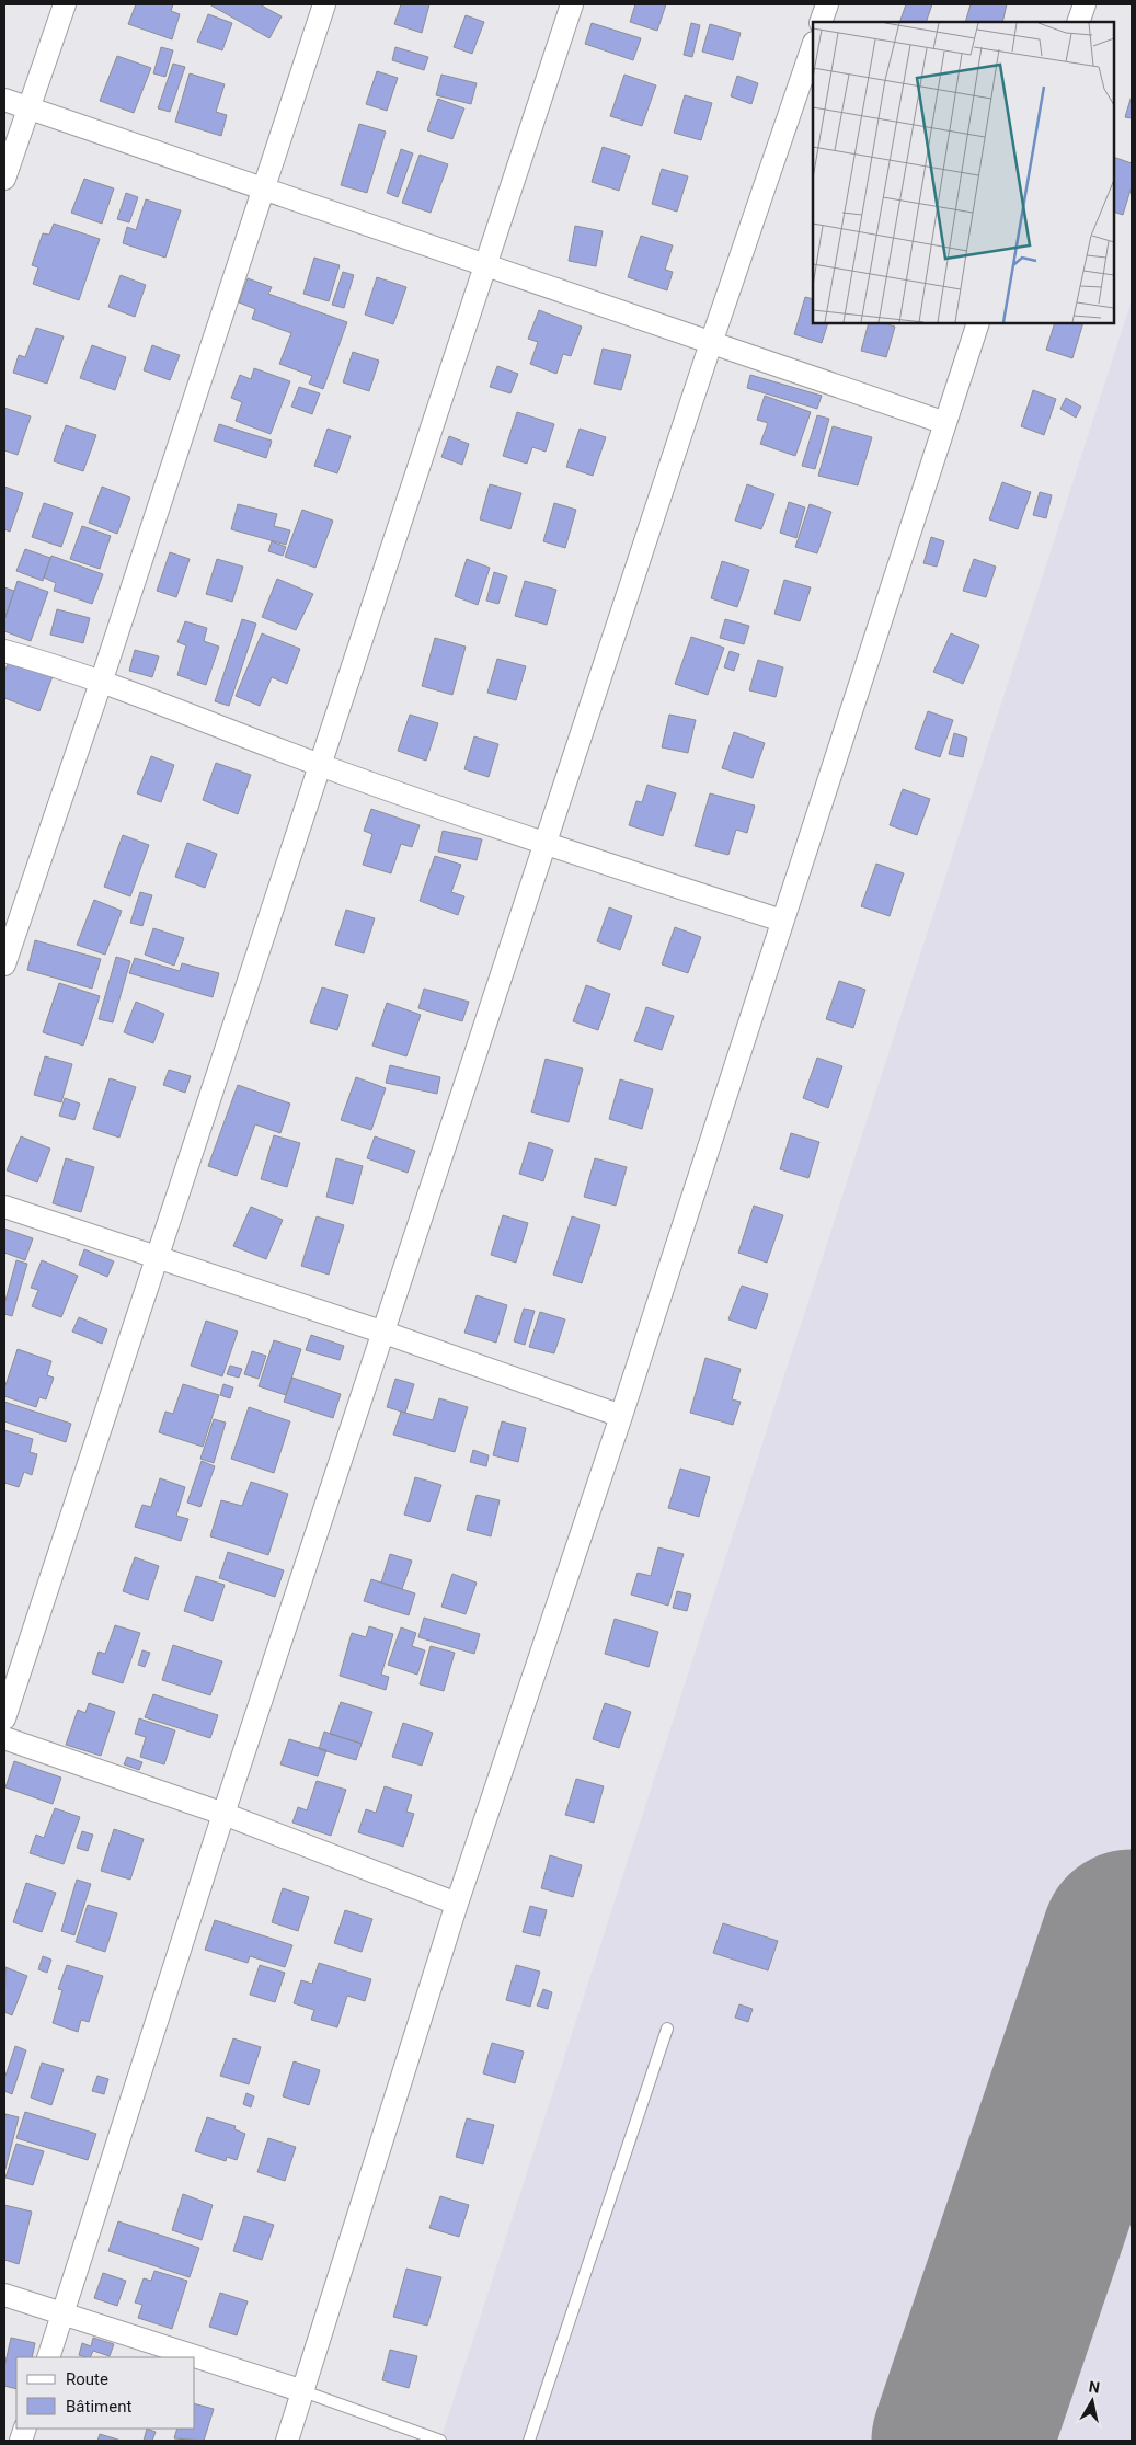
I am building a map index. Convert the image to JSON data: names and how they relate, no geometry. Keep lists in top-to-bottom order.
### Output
{
  "legend": ["Route", "Bâtiment"],
  "north": "top"
}
